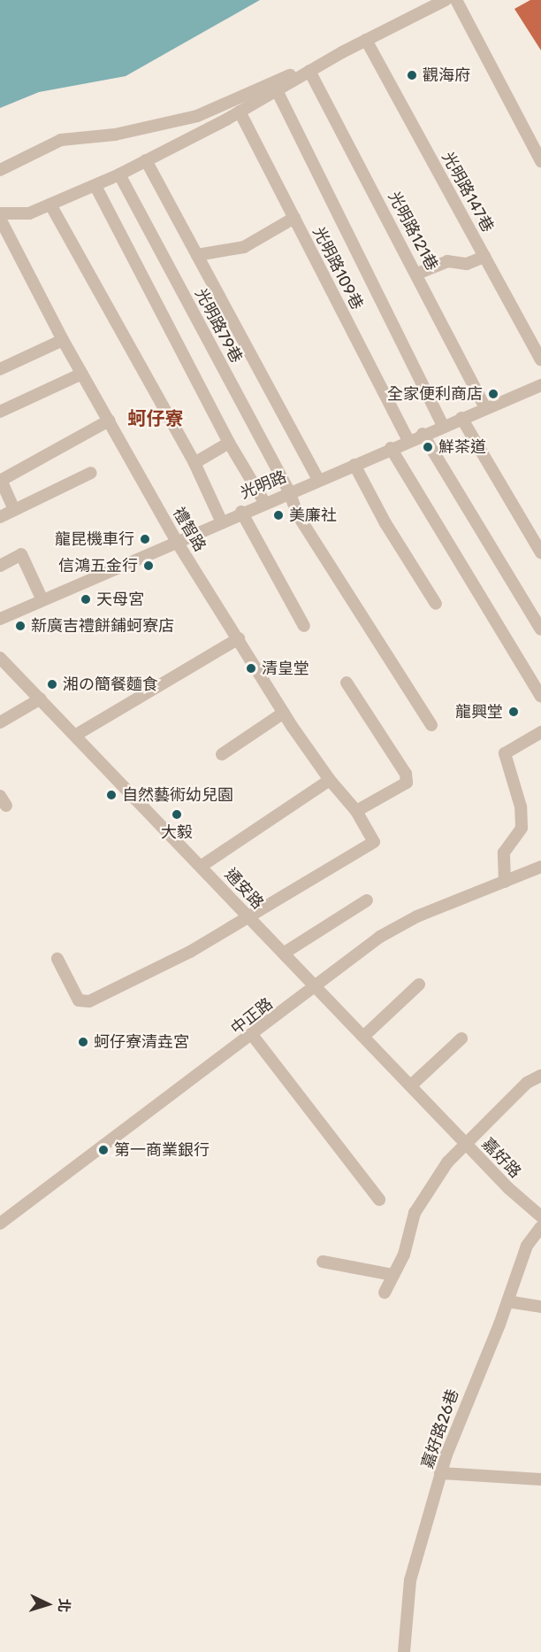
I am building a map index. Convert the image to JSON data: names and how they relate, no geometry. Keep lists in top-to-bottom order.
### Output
{
  "streets": {
    "street": [
      "光明路147巷",
      "光明路121巷",
      "光明路109巷",
      "光明路79巷",
      "光明路",
      "禮智路",
      "通安路",
      "中正路",
      "嘉好路",
      "嘉好路26巷"
    ]
  },
  "crossings": [
    ["光明路121巷", "光明路"],
    ["光明路109巷", "光明路"],
    ["光明路79巷", "光明路"],
    ["光明路", "禮智路"],
    ["禮智路", "通安路"],
    ["通安路", "中正路"],
    ["通安路", "嘉好路"]
  ],
  "districts": ["蚵仔寮"],
  "places": [
    "觀海府",
    "全家便利商店",
    "鮮茶道",
    "美廉社",
    "龍昆機車行",
    "信鴻五金行",
    "天母宮",
    "新廣吉禮餅鋪蚵寮店",
    "清皇堂",
    "湘の簡餐麵食",
    "龍興堂",
    "自然藝術幼兒園",
    "大毅",
    "蚵仔寮清垚宮",
    "第一商業銀行"
  ],
  "north": "right"
}
